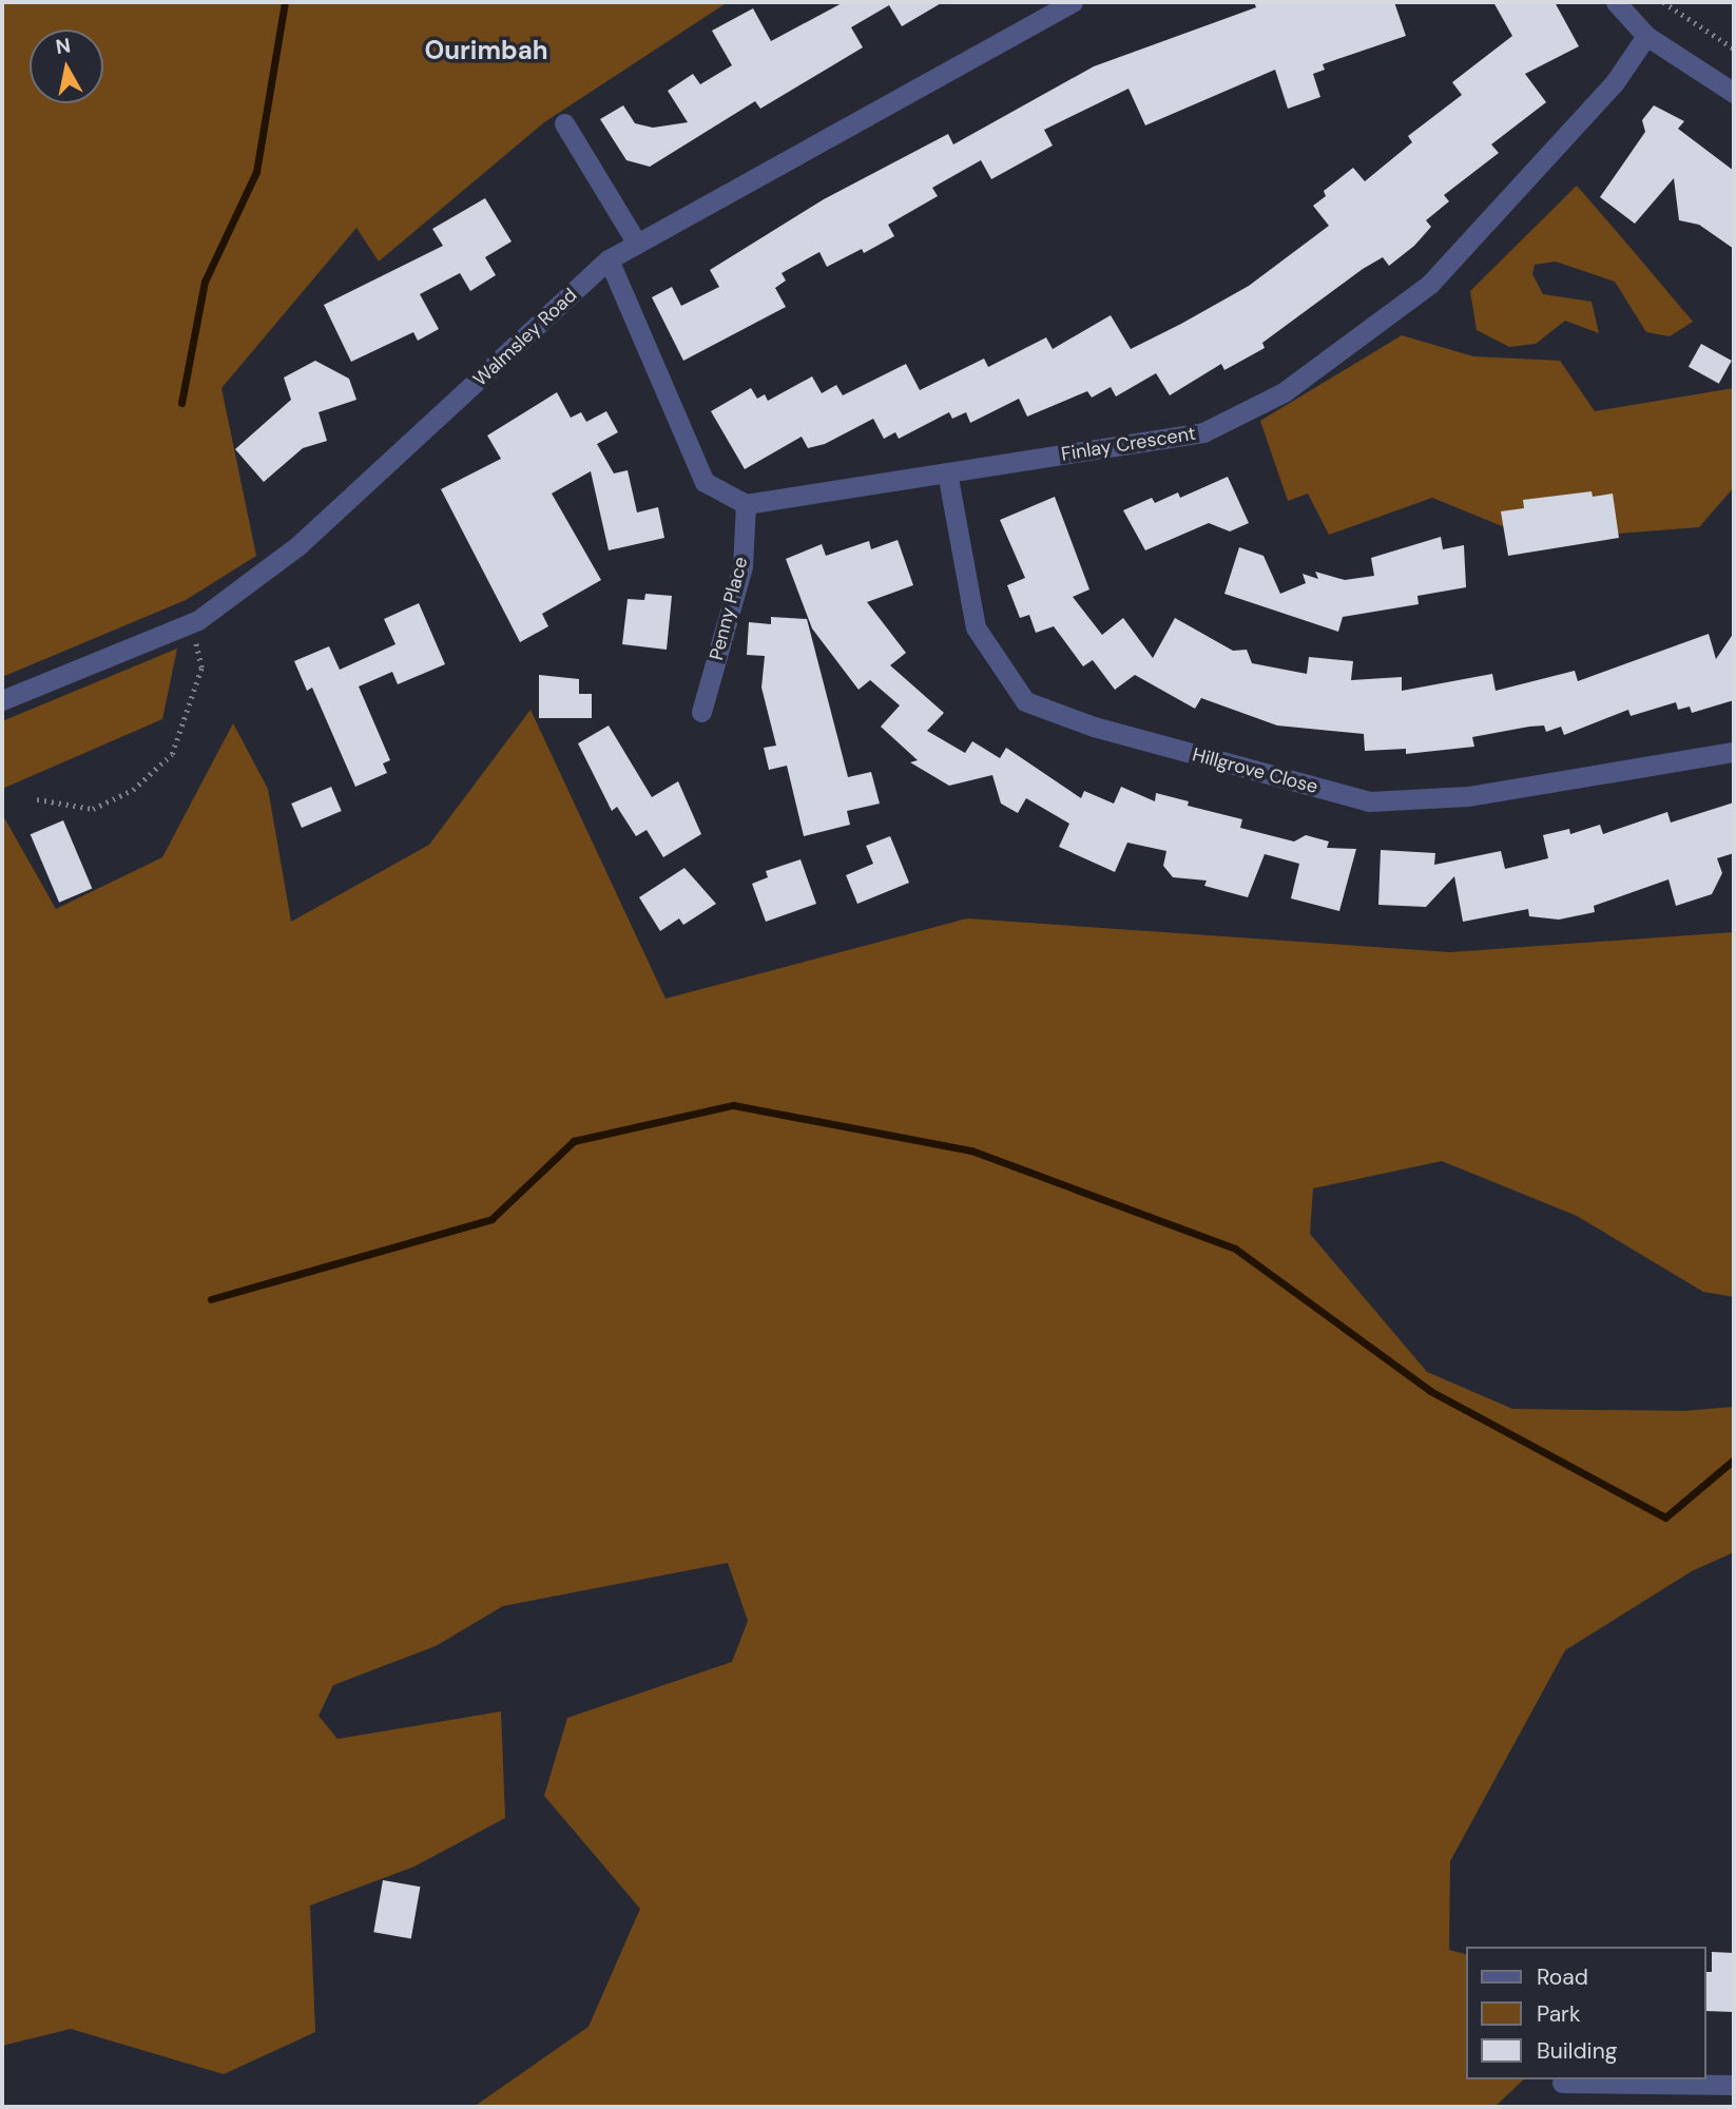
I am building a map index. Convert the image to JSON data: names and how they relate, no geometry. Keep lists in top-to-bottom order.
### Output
{
  "streets": {
    "street": [
      "Walmsley Road",
      "Finlay Crescent",
      "Penny Place",
      "Hillgrove Close"
    ]
  },
  "crossings": [
    ["Finlay Crescent", "Penny Place"],
    ["Finlay Crescent", "Hillgrove Close"]
  ],
  "districts": ["Ourimbah"],
  "legend": ["Road", "Park", "Building"],
  "north": "top"
}
